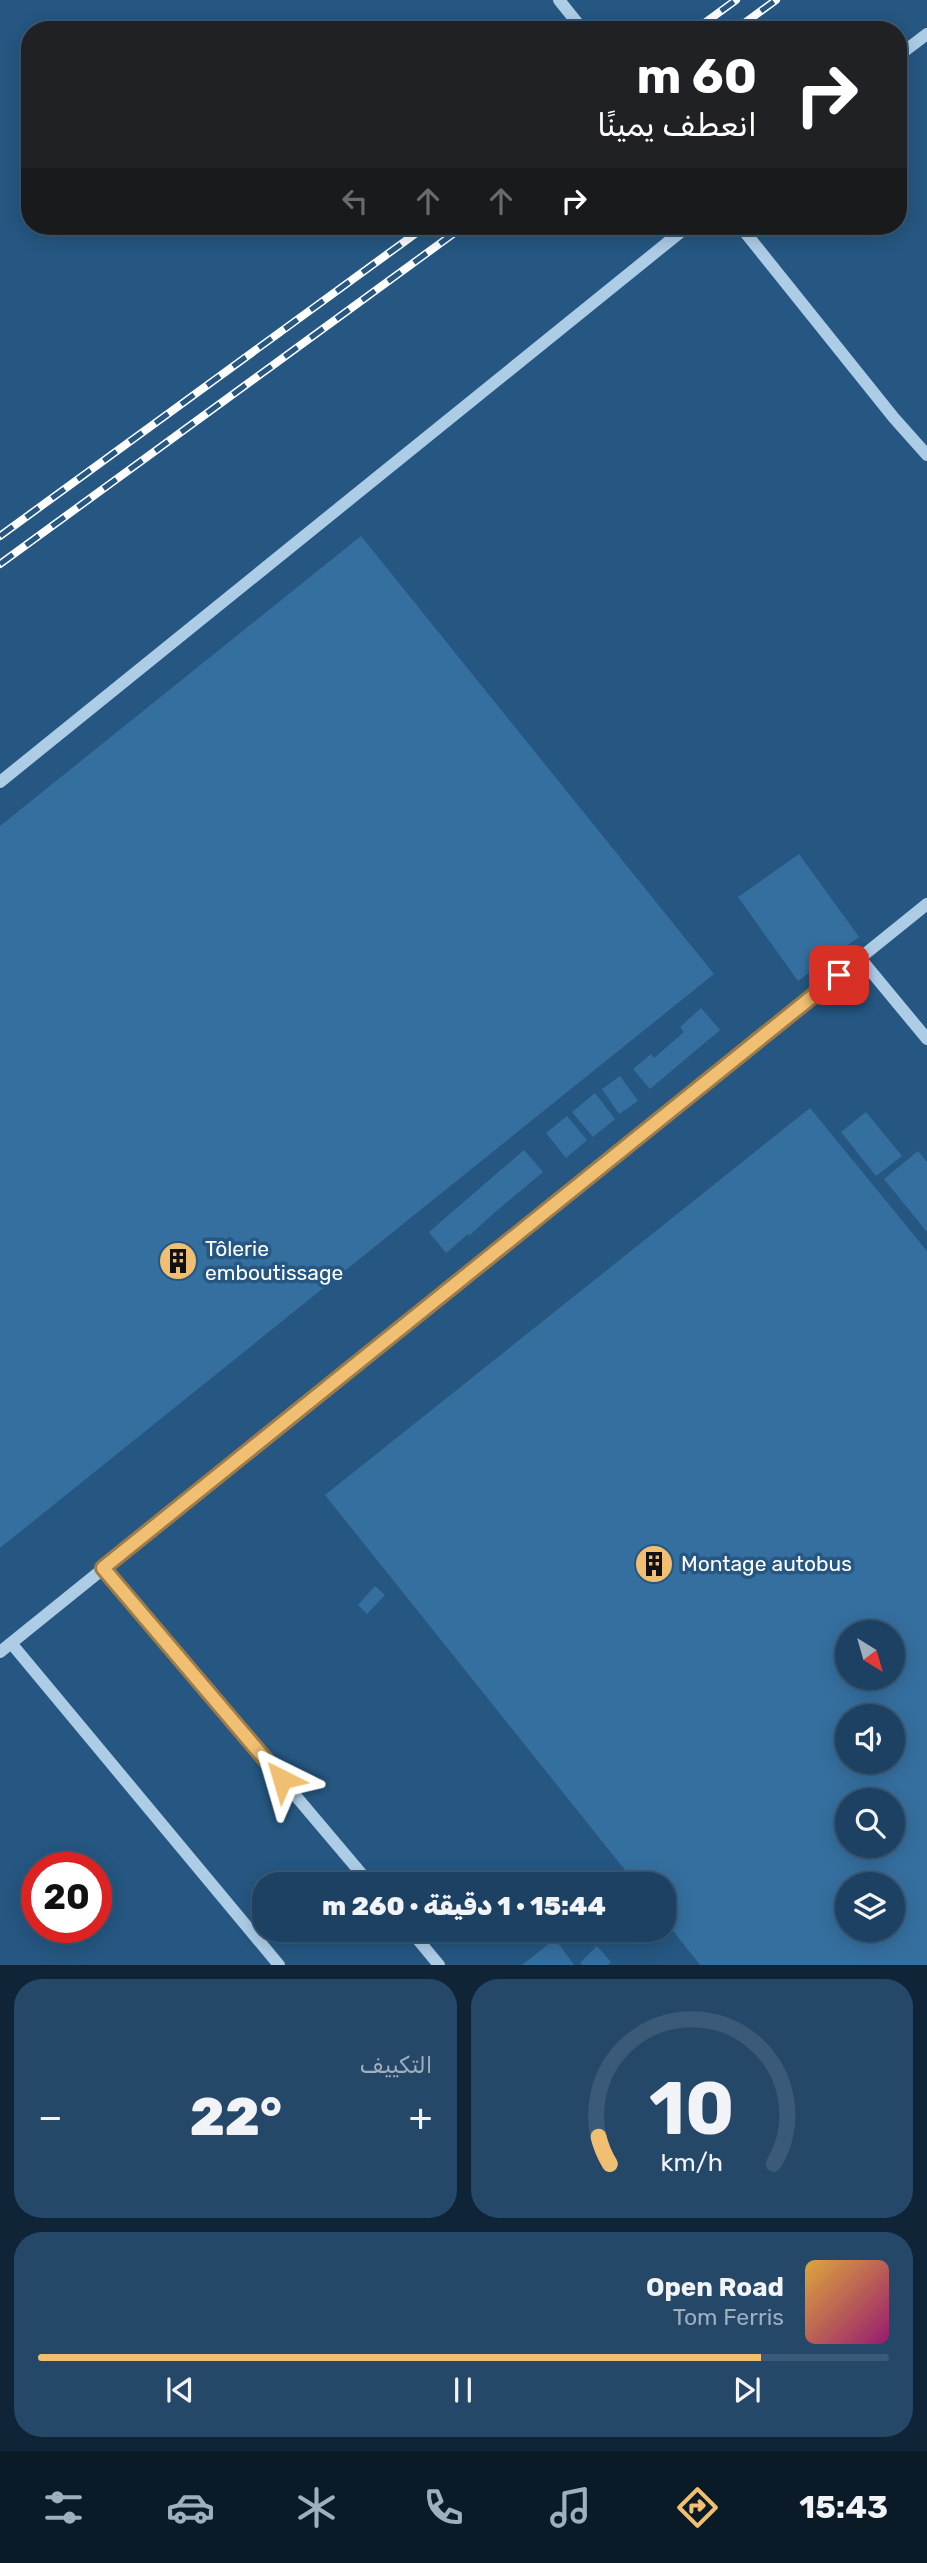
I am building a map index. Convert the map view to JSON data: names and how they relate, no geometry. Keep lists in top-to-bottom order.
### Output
{
  "places": {
    "building": ["Tôlerie emboutissage", "Montage autobus"]
  },
  "north": "bottom right",
  "page": {
    "turn": ["60 m", "انعطف يمينًا"],
    "limit": "20",
    "trip": "15:44 · 1 دقيقة · 260 m",
    "tile": "التكييف",
    "heat": ["−", "22°", "+"],
    "song": ["Open Road", "Tom Ferris"],
    "tabs": "15:43",
    "gauge": ["10", "km/h"]
  }
}
